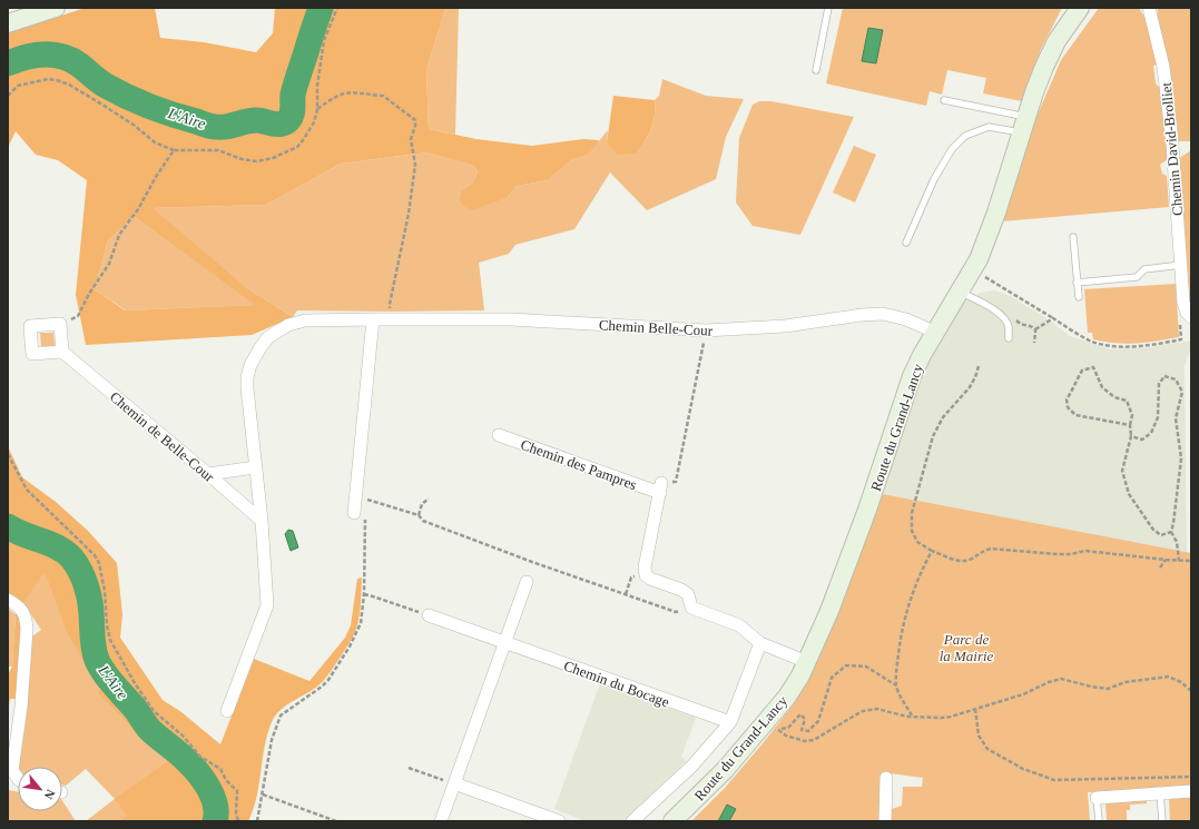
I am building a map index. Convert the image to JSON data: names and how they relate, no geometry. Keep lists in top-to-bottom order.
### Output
{
  "streets": {
    "street": [
      "Chemin David-Brolliet",
      "Chemin Belle-Cour",
      "Route du Grand-Lancy",
      "Chemin de Belle-Cour",
      "Chemin des Pampres",
      "Chemin du Bocage"
    ]
  },
  "crossings": [
    ["Chemin Belle-Cour", "Route du Grand-Lancy"]
  ],
  "water": ["L'Aire"],
  "parks": ["Parc de la Mairie"],
  "north": "bottom right"
}
